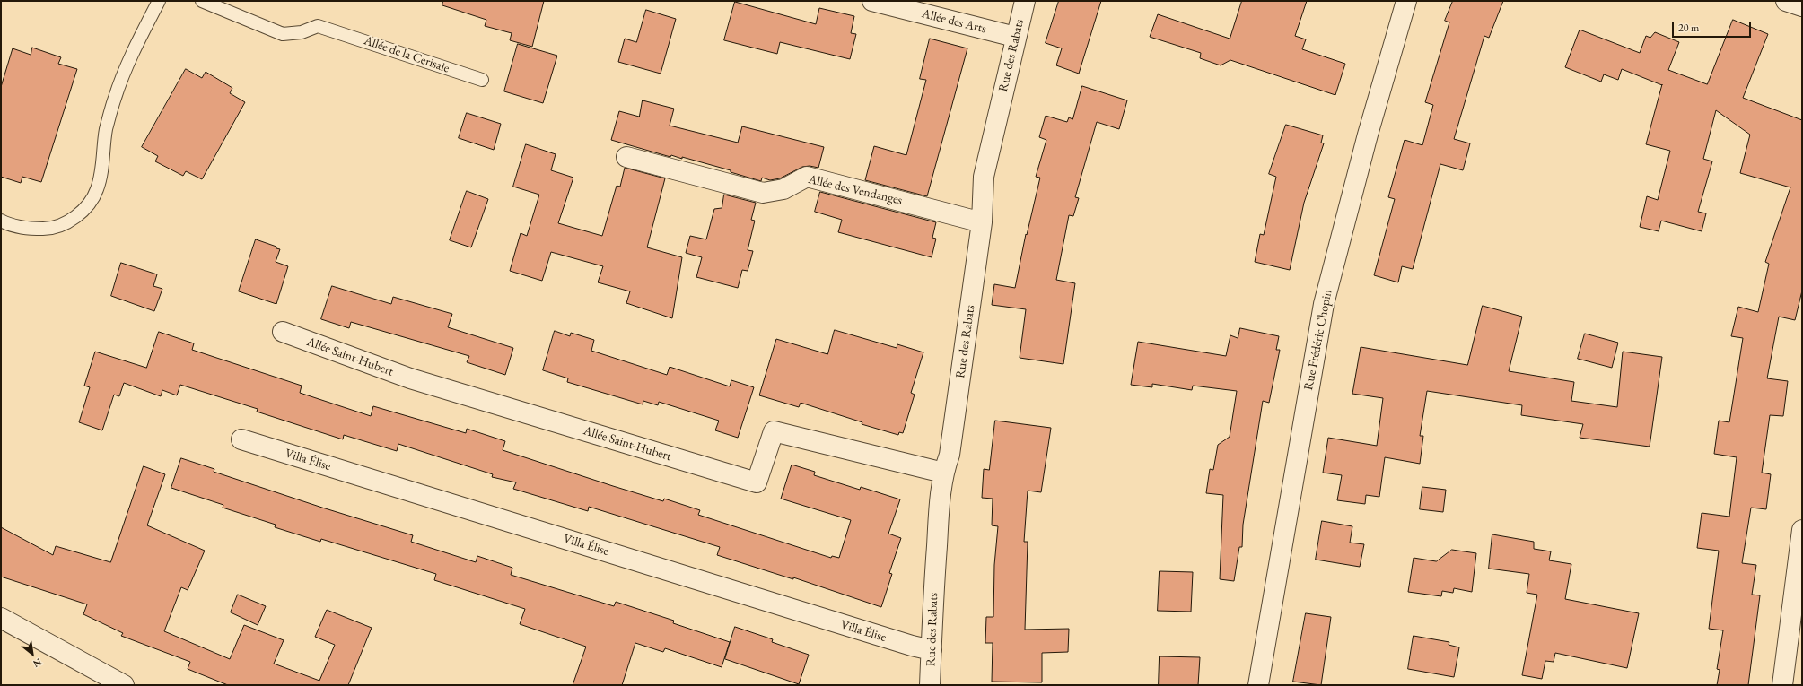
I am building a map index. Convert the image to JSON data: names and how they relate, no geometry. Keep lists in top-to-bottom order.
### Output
{
  "streets": {
    "street": [
      "Allée des Arts",
      "Rue des Rabats",
      "Allée des Vendanges",
      "Rue Frédéric Chopin",
      "Allée Saint-Hubert",
      "Villa Élise"
    ],
    "lane": ["Allée de la Cerisaie"]
  },
  "crossings": [
    ["Allée des Arts", "Rue des Rabats"],
    ["Rue des Rabats", "Allée des Vendanges"],
    ["Rue des Rabats", "Allée Saint-Hubert"],
    ["Rue des Rabats", "Villa Élise"]
  ],
  "scale_bar": "20 m",
  "north": "bottom right"
}
